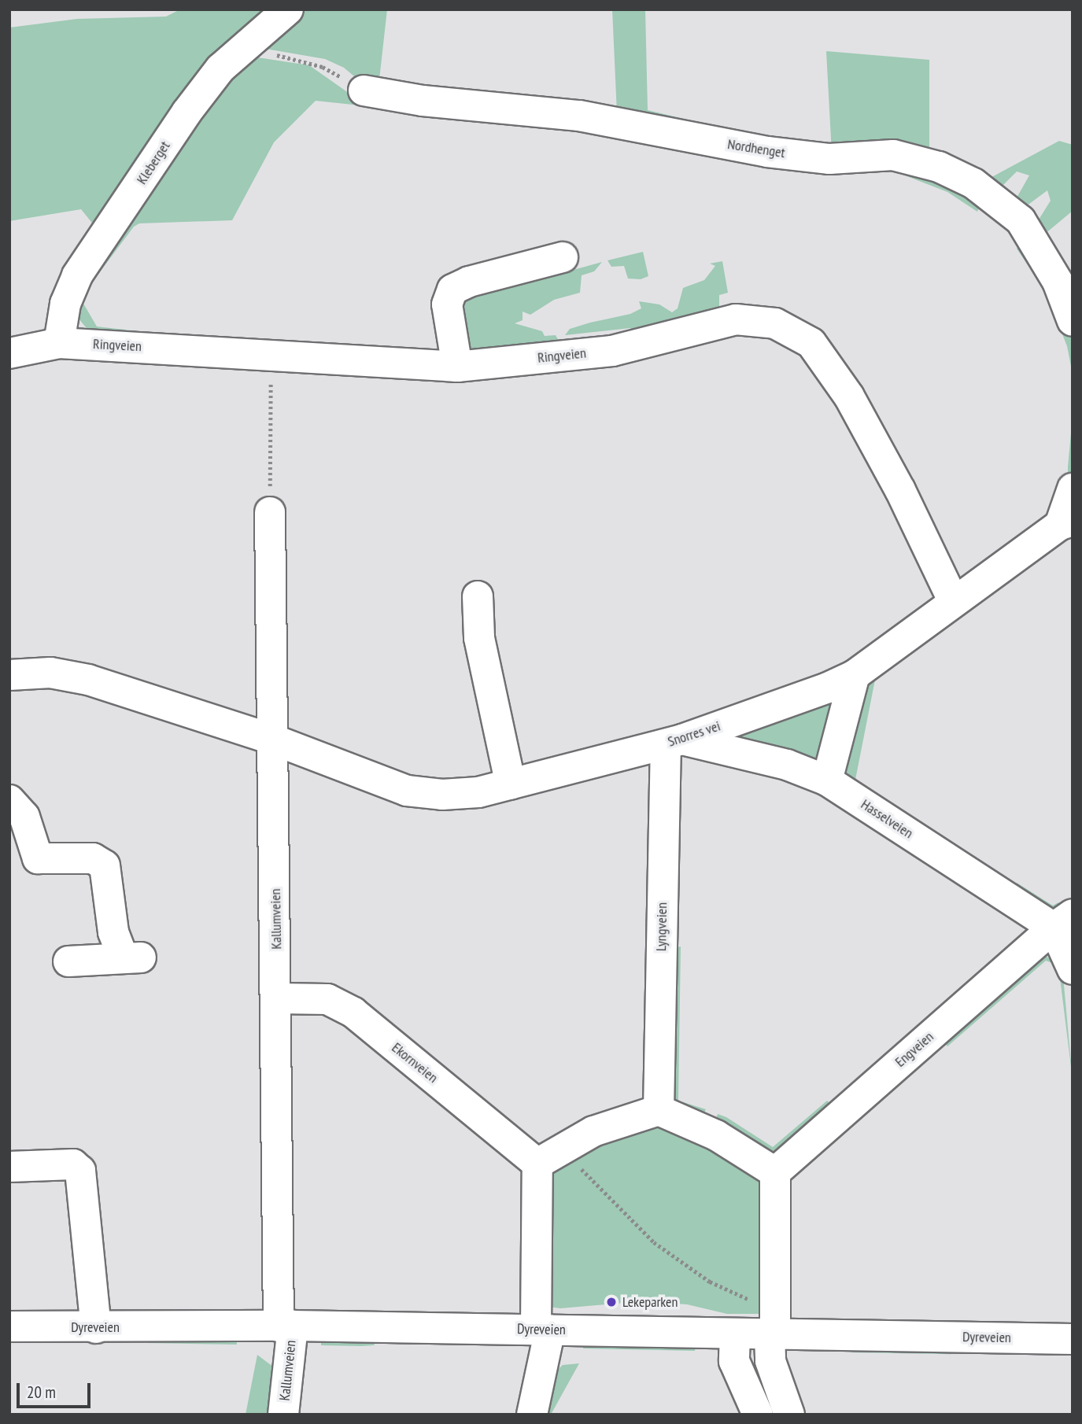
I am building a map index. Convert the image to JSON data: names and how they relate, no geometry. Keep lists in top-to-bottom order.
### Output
{
  "streets": {
    "street": [
      "Nordhenget",
      "Kleberget",
      "Ringveien",
      "Snorres vei",
      "Hasselveien",
      "Kallumveien",
      "Lyngveien",
      "Engveien",
      "Ekornveien",
      "Dyreveien"
    ]
  },
  "crossings": [
    ["Kleberget", "Ringveien"],
    ["Ringveien", "Snorres vei"],
    ["Snorres vei", "Hasselveien"],
    ["Snorres vei", "Kallumveien"],
    ["Snorres vei", "Lyngveien"],
    ["Hasselveien", "Lyngveien"],
    ["Hasselveien", "Engveien"],
    ["Kallumveien", "Ekornveien"],
    ["Kallumveien", "Dyreveien"]
  ],
  "places": ["Lekeparken"],
  "scale_bar": "20 m"
}
